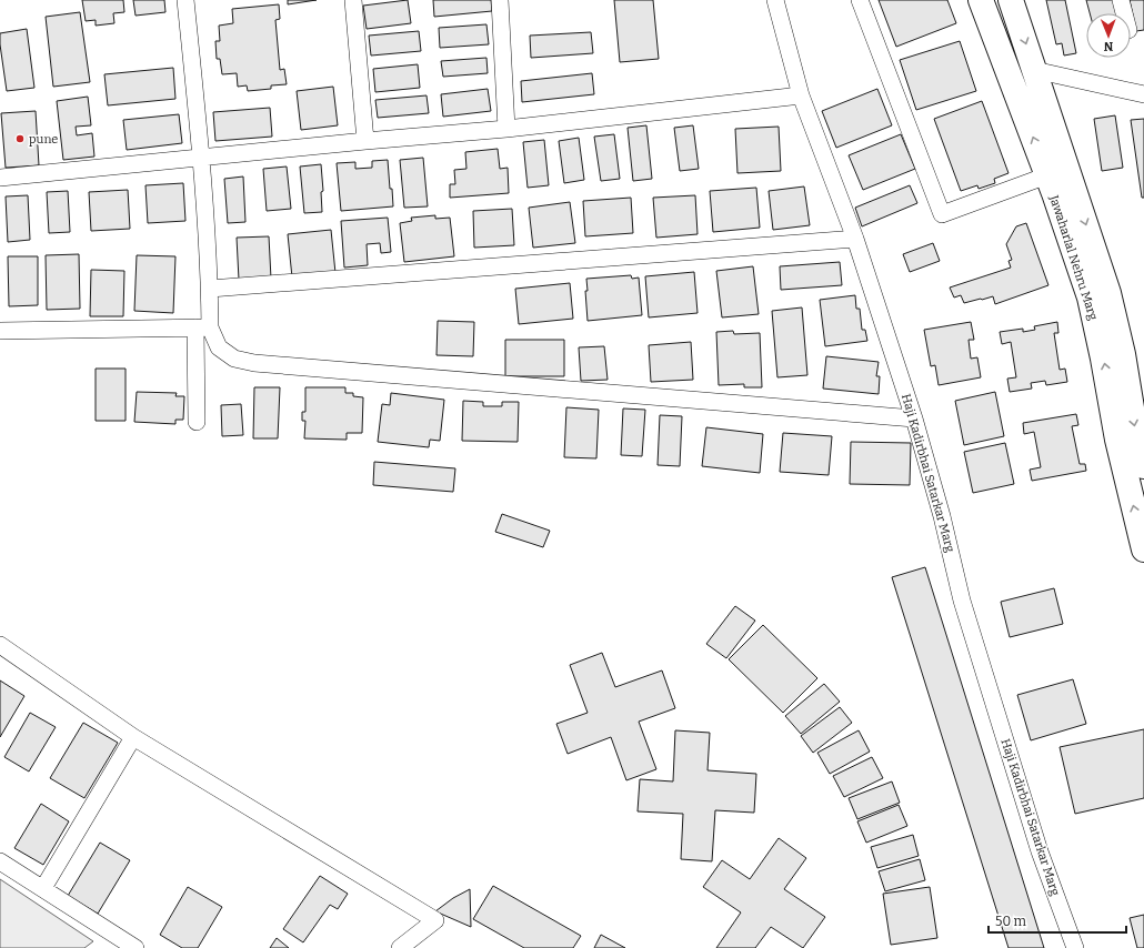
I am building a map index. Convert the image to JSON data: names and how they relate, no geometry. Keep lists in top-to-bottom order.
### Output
{
  "streets": {
    "main road": ["Jawaharlal Nehru Marg"],
    "street": ["Haji Kadirbhai Satarkar Marg"]
  },
  "places": ["pune"],
  "scale_bar": "50 m",
  "north": "bottom"
}
